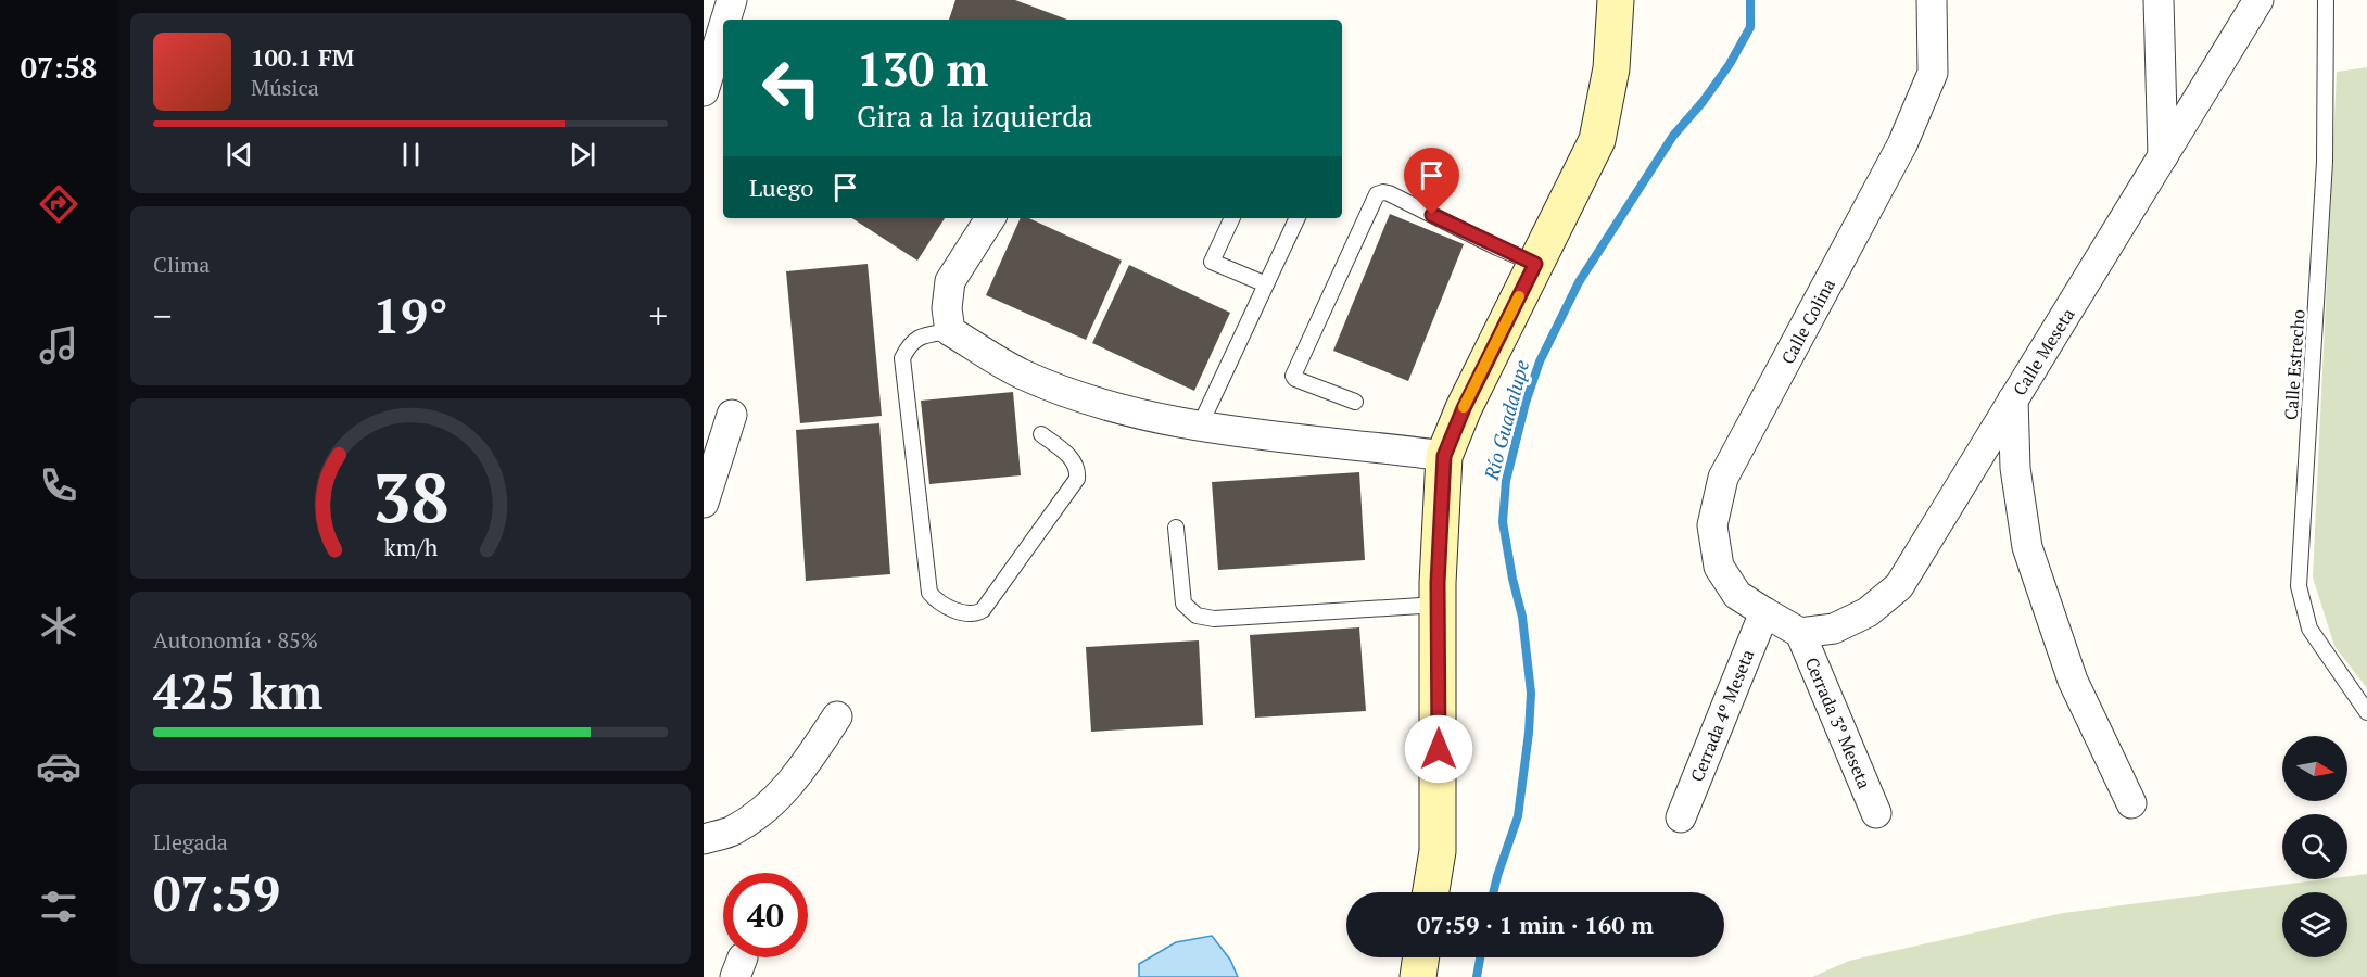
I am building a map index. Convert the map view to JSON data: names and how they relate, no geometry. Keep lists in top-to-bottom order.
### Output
{
  "streets": {
    "street": [
      "Calle Colina",
      "Calle Meseta",
      "Cerrada 4º Meseta",
      "Cerrada 3º Meseta"
    ],
    "lane": ["Calle Estrecho"]
  },
  "crossings": [
    ["Calle Colina", "Calle Meseta"],
    ["Calle Colina", "Cerrada 4º Meseta"],
    ["Calle Colina", "Cerrada 3º Meseta"],
    ["Calle Meseta", "Cerrada 4º Meseta"],
    ["Calle Meseta", "Cerrada 3º Meseta"],
    ["Cerrada 4º Meseta", "Cerrada 3º Meseta"]
  ],
  "water": ["Río Guadalupe"],
  "north": "right",
  "page": {
    "tabs": "07:58",
    "turn": ["130 m", "Gira a la izquierda"],
    "song": ["100.1 FM", "Música"],
    "then": "Luego",
    "tile": [
      "Clima",
      ["Autonomía · 85%", "425 km"],
      ["Llegada", "07:59"]
    ],
    "heat": ["−", "19°", "+"],
    "limit": "40",
    "trip": "07:59 · 1 min · 160 m",
    "gauge": ["38", "km/h"]
  }
}
